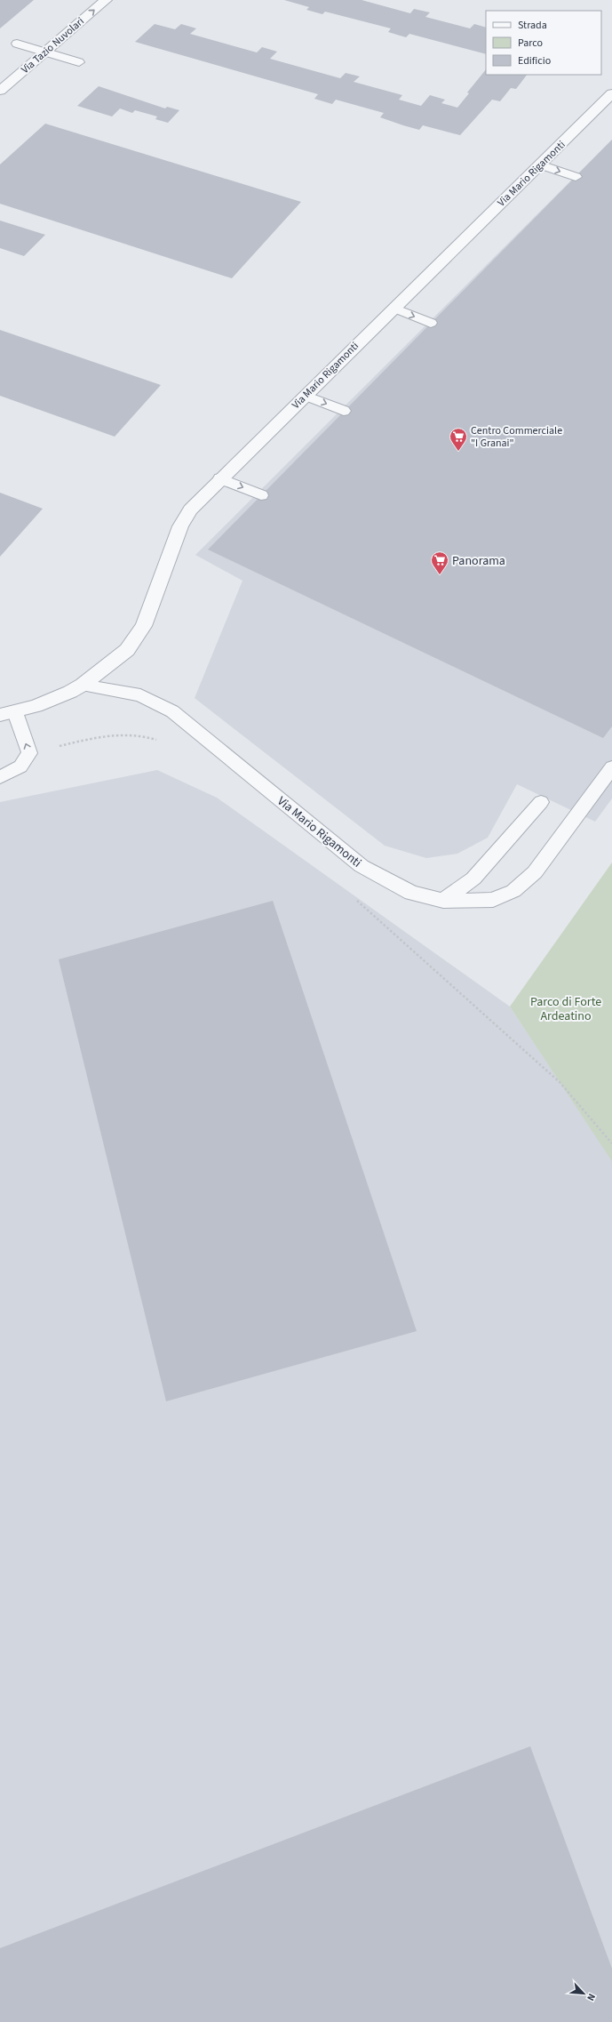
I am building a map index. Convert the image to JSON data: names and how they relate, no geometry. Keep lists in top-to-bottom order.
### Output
{
  "streets": {
    "street": ["Via Tazio Nuvolari", "Via Mario Rigamonti"]
  },
  "one_way": ["Via Tazio Nuvolari"],
  "parks": ["Parco di Forte Ardeatino"],
  "places": {
    "supermarket": ["Centro Commerciale \"I Granai\"", "Panorama"]
  },
  "legend": ["Strada", "Parco", "Edificio"],
  "north": "bottom right"
}
